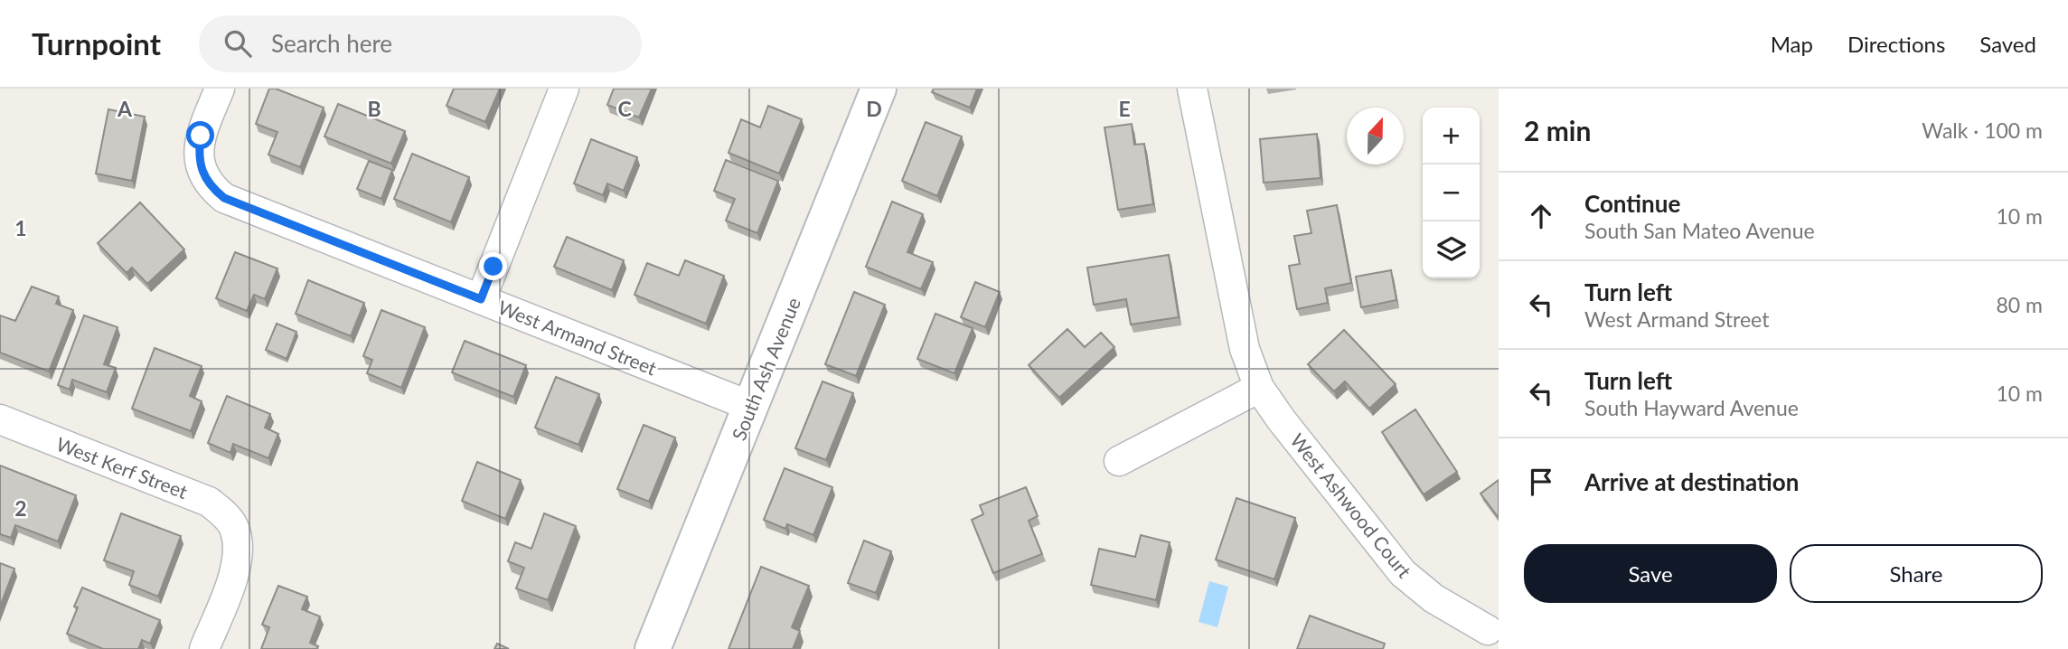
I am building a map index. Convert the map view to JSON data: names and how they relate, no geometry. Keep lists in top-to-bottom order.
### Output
{
  "streets": {
    "street": [
      "West Armand Street",
      "South Ash Avenue",
      "West Kerf Street",
      "West Ashwood Court"
    ]
  },
  "crossings": [
    ["West Armand Street", "South Ash Avenue"]
  ],
  "north": "top",
  "page": {
    "header": "Turnpoint",
    "search": "Search here",
    "nav": ["Map", "Directions", "Saved"],
    "heading": ["2 min", "Walk · 100 m"],
    "map_buttons": ["+", "−"],
    "list": [
      ["Continue", "South San Mateo Avenue", "10 m"],
      ["Turn left", "West Armand Street", "80 m"],
      ["Turn left", "South Hayward Avenue", "10 m"],
      "Arrive at destination"
    ],
    "buttons": ["Save", "Share"]
  },
  "grid": {
    "columns": [
      "A",
      "B",
      "C",
      "D",
      "E"
    ],
    "rows": ["1", "2"]
  }
}
